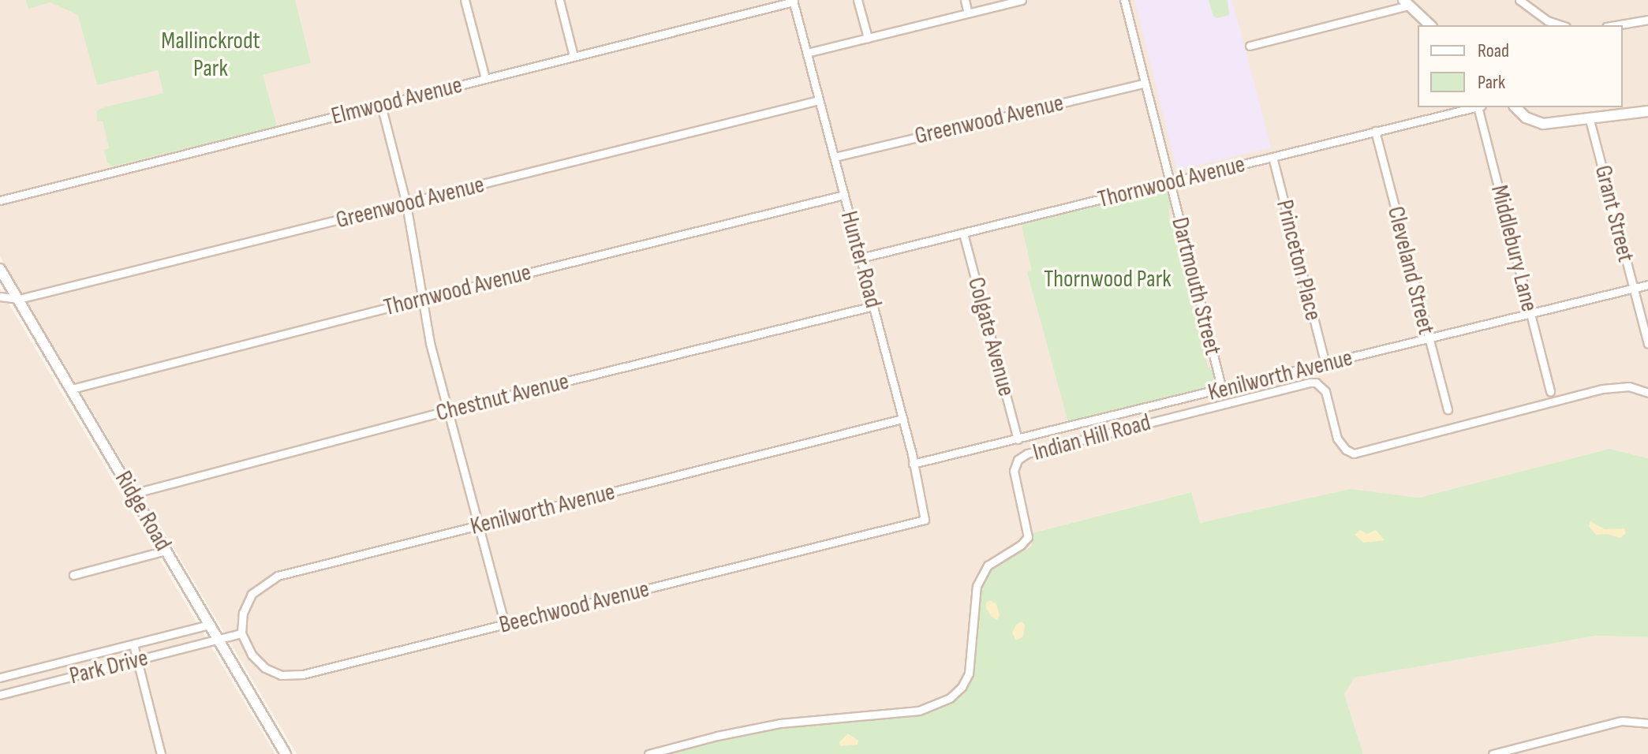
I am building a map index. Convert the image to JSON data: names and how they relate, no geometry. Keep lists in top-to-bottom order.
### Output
{
  "streets": {
    "street": [
      "Elmwood Avenue",
      "Greenwood Avenue",
      "Thornwood Avenue",
      "Grant Street",
      "Middlebury Lane",
      "Hunter Road",
      "Princeton Place",
      "Cleveland Street",
      "Dartmouth Street",
      "Colgate Avenue",
      "Kenilworth Avenue",
      "Chestnut Avenue",
      "Indian Hill Road",
      "Ridge Road",
      "Beechwood Avenue",
      "Park Drive"
    ]
  },
  "crossings": [
    ["Elmwood Avenue", "Hunter Road"],
    ["Greenwood Avenue", "Hunter Road"],
    ["Greenwood Avenue", "Dartmouth Street"],
    ["Greenwood Avenue", "Ridge Road"],
    ["Thornwood Avenue", "Hunter Road"],
    ["Thornwood Avenue", "Princeton Place"],
    ["Thornwood Avenue", "Cleveland Street"],
    ["Thornwood Avenue", "Dartmouth Street"],
    ["Thornwood Avenue", "Colgate Avenue"],
    ["Thornwood Avenue", "Ridge Road"],
    ["Grant Street", "Kenilworth Avenue"],
    ["Middlebury Lane", "Kenilworth Avenue"],
    ["Hunter Road", "Kenilworth Avenue"],
    ["Hunter Road", "Chestnut Avenue"],
    ["Hunter Road", "Beechwood Avenue"],
    ["Princeton Place", "Kenilworth Avenue"],
    ["Cleveland Street", "Kenilworth Avenue"],
    ["Dartmouth Street", "Kenilworth Avenue"],
    ["Colgate Avenue", "Kenilworth Avenue"],
    ["Kenilworth Avenue", "Beechwood Avenue"],
    ["Chestnut Avenue", "Ridge Road"],
    ["Ridge Road", "Park Drive"]
  ],
  "parks": ["Mallinckrodt Park", "Thornwood Park"],
  "legend": ["Road", "Park"]
}
